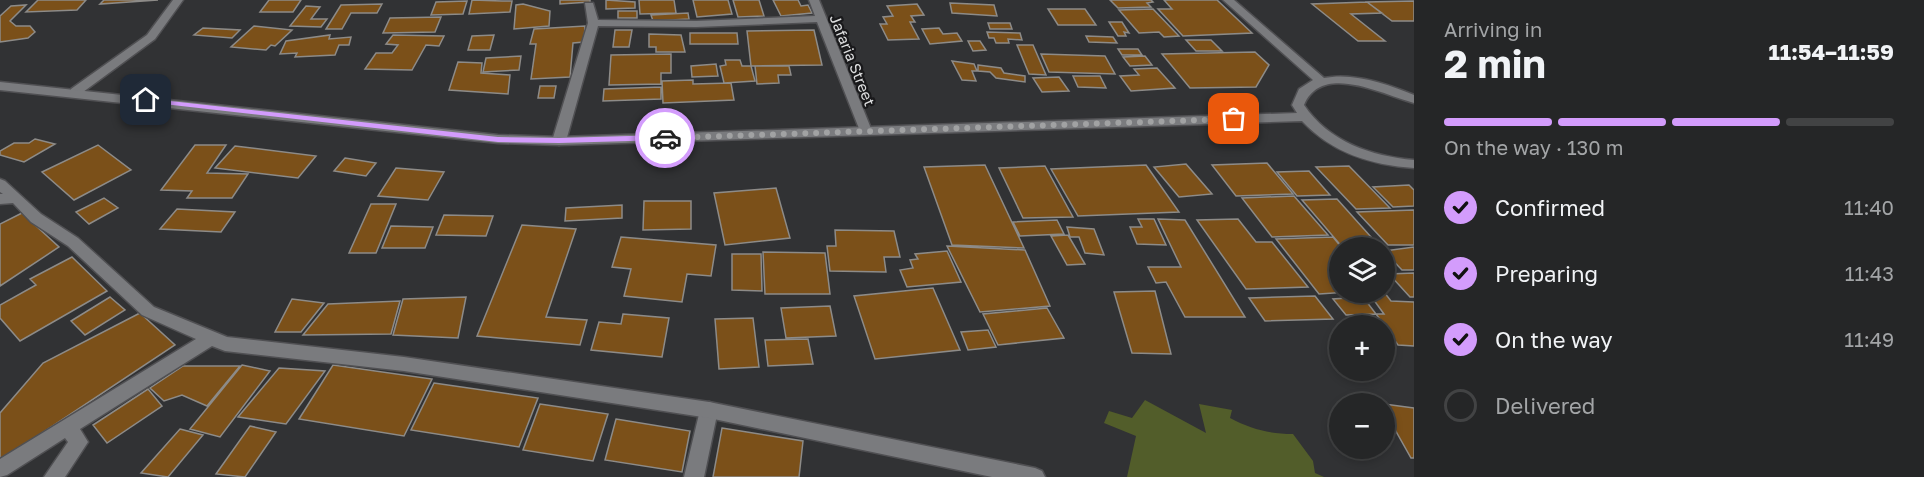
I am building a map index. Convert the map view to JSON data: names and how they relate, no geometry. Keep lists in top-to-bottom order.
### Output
{
  "streets": {
    "street": ["Jafaria Street"]
  },
  "page": {
    "heading": ["2 min", "Arriving in", "11:54–11:59"],
    "bar": "On the way · 130 m",
    "list": [
      ["Confirmed", "11:40"],
      ["Preparing", "11:43"],
      ["On the way", "11:49"],
      "Delivered"
    ],
    "map_buttons": ["+", "−"]
  }
}
